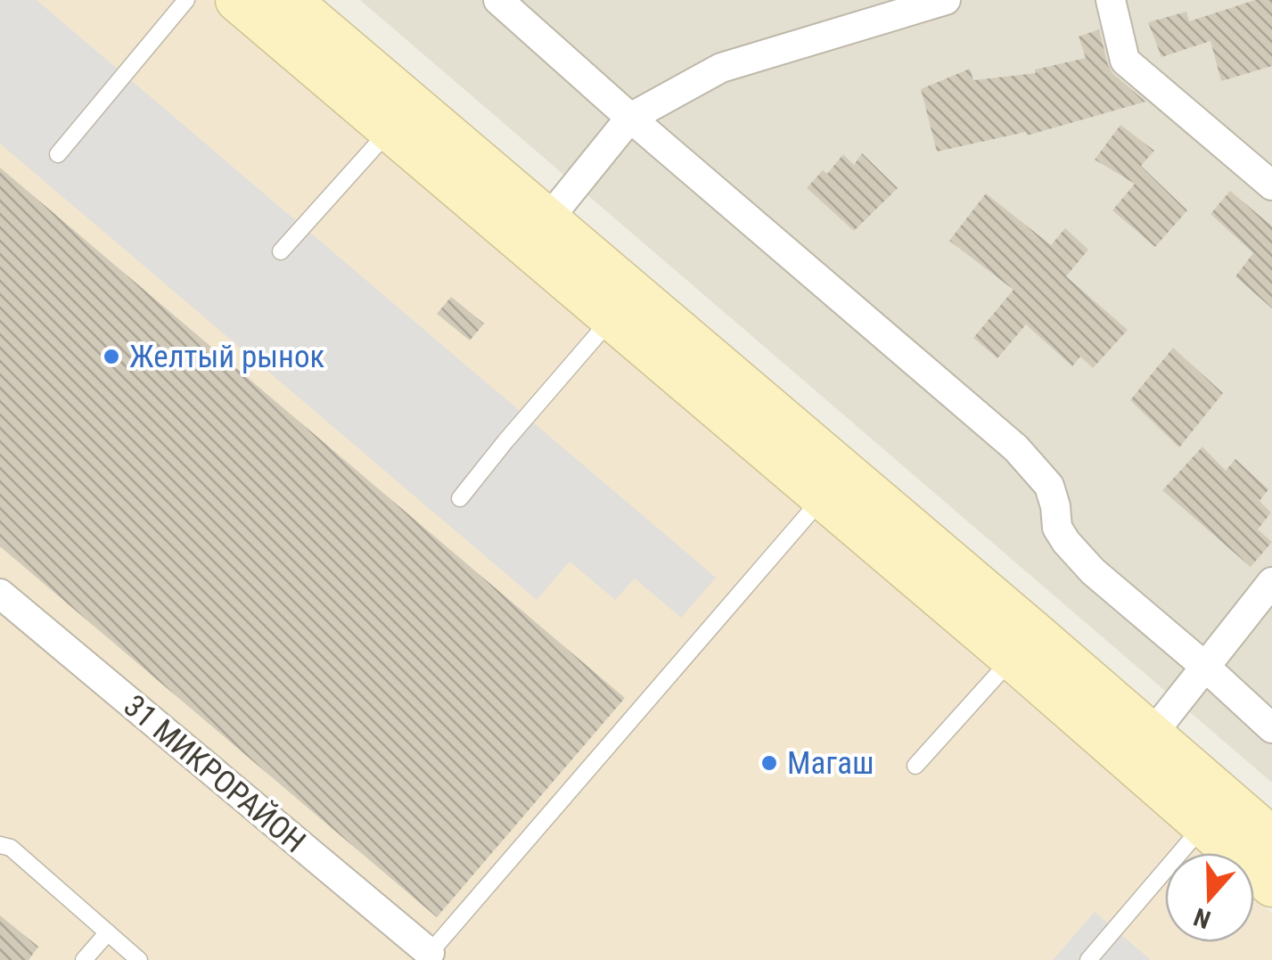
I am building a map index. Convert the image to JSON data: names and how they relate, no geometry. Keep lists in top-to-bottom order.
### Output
{
  "streets": {
    "street": ["31 МИКРОРАЙОН"]
  },
  "places": ["Желтый рынок", "Магаш"],
  "north": "bottom"
}
